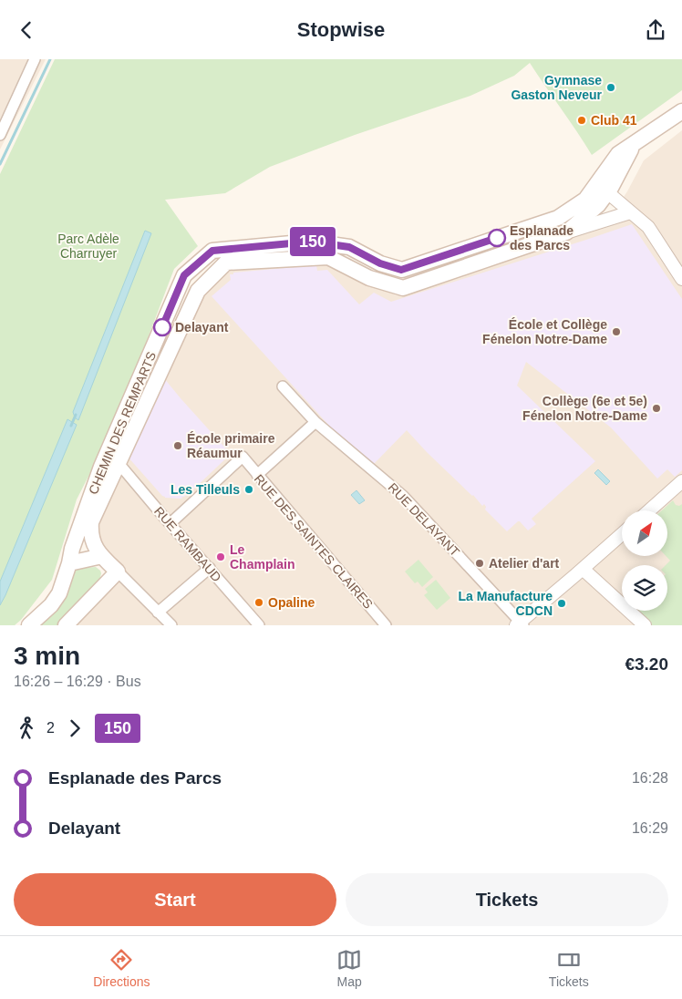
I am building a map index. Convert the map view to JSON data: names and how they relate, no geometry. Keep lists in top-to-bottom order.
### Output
{
  "streets": {
    "main road": ["CHEMIN DES REMPARTS"],
    "street": ["RUE DELAYANT", "RUE DES SAINTES CLAIRES", "RUE RAMBAUD"]
  },
  "crossings": [
    ["CHEMIN DES REMPARTS", "RUE RAMBAUD"],
    ["RUE DES SAINTES CLAIRES", "RUE RAMBAUD"]
  ],
  "parks": ["Parc Adèle Charruyer"],
  "places": [
    "Gymnase Gaston Neveur",
    "Club 41",
    "Esplanade des Parcs",
    "Delayant",
    "École et Collège Fénelon Notre-Dame",
    "Collège (6e et 5e) Fénelon Notre-Dame",
    "École primaire Réaumur",
    "Les Tilleuls",
    "Le Champlain",
    "Atelier d'art",
    "Opaline",
    "La Manufacture CDCN"
  ],
  "lines": ["bus line 150"],
  "north": "top right",
  "page": {
    "header": "Stopwise",
    "on_map": "150",
    "heading": ["3 min", "16:26 – 16:29 · Bus", "€3.20"],
    "legs": ["2", "150"],
    "list": [
      {
        "name": "Esplanade des Parcs",
        "value": "16:28"
      },
      {
        "name": "Delayant",
        "value": "16:29"
      }
    ],
    "buttons": ["Start", "Tickets"],
    "tabs": ["Directions", "Map", "Tickets"]
  }
}
